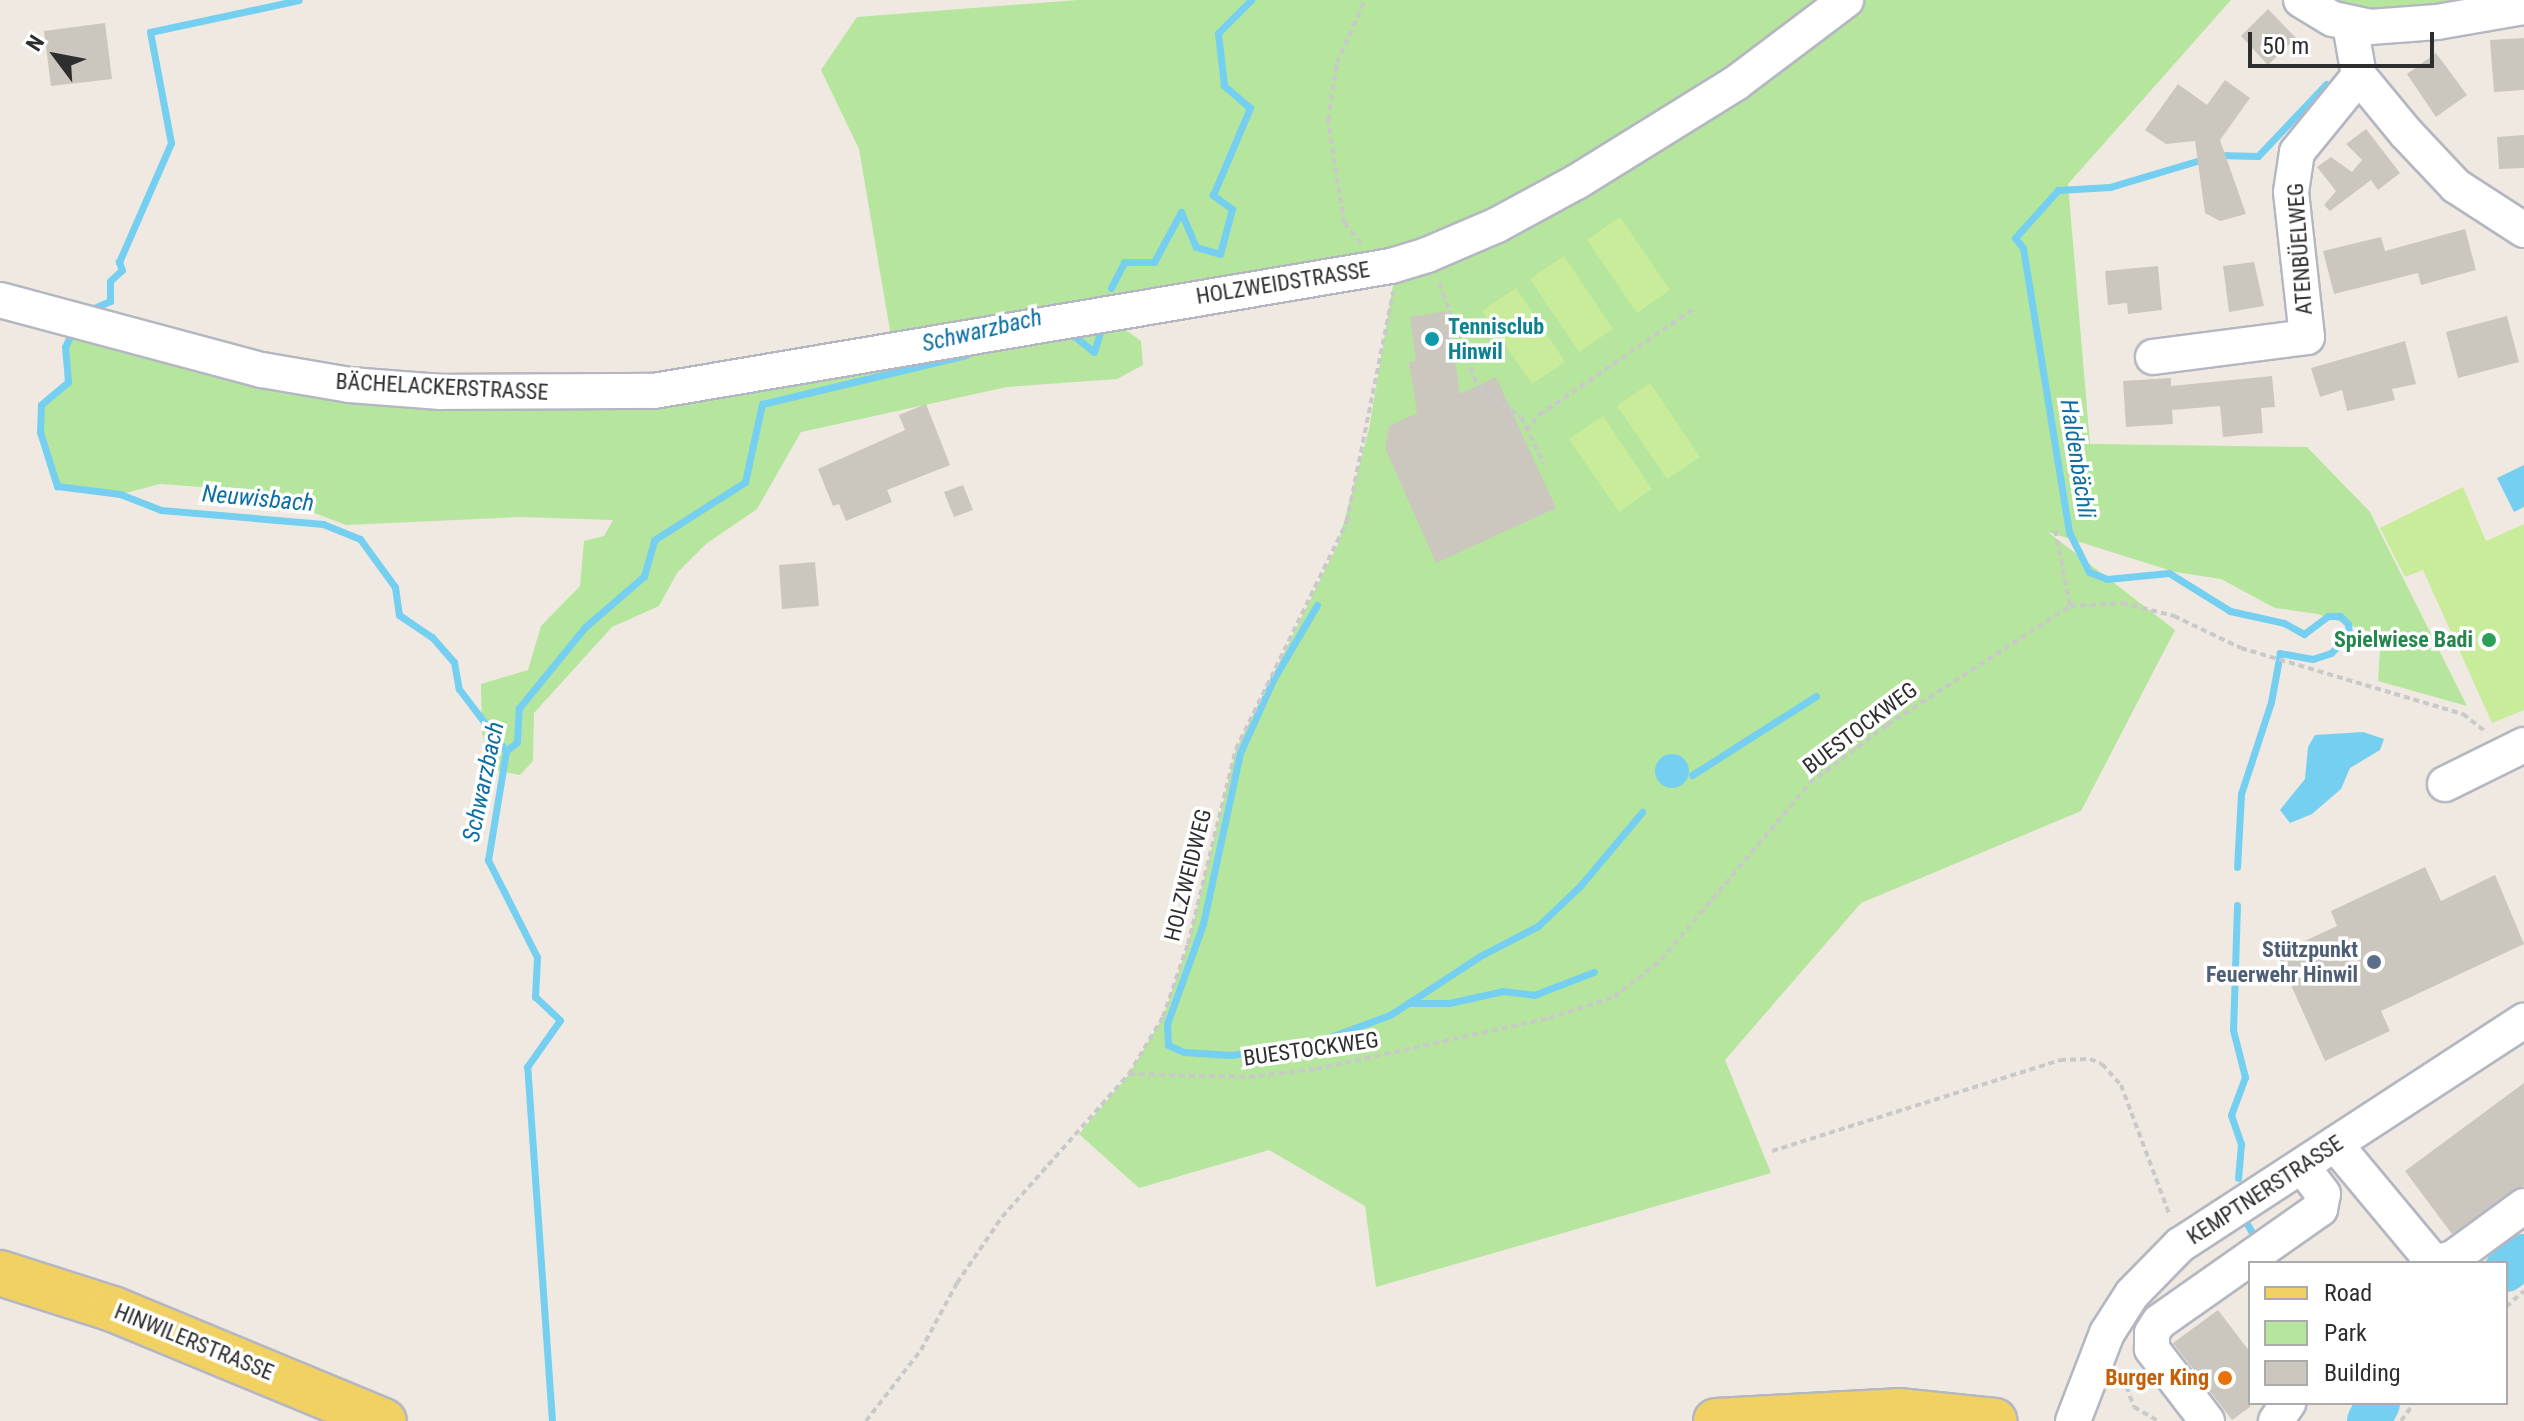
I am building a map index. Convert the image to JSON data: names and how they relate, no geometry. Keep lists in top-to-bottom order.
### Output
{
  "streets": {
    "main road": ["HINWILERSTRASSE"],
    "street": [
      "ATENBÜELWEG",
      "HOLZWEIDSTRASSE",
      "BÄCHELACKERSTRASSE",
      "KEMPTNERSTRASSE"
    ],
    "path": ["BUESTOCKWEG", "HOLZWEIDWEG"]
  },
  "crossings": [
    ["HOLZWEIDSTRASSE", "BÄCHELACKERSTRASSE"],
    ["HOLZWEIDSTRASSE", "HOLZWEIDWEG"],
    ["BUESTOCKWEG", "HOLZWEIDWEG"]
  ],
  "water": ["Schwarzbach", "Haldenbächli", "Neuwisbach"],
  "places": [
    "Tennisclub Hinwil",
    "Spielwiese Badi",
    "Stützpunkt Feuerwehr Hinwil",
    "Burger King"
  ],
  "legend": ["Road", "Park", "Building"],
  "scale_bar": "50 m",
  "north": "top left"
}
